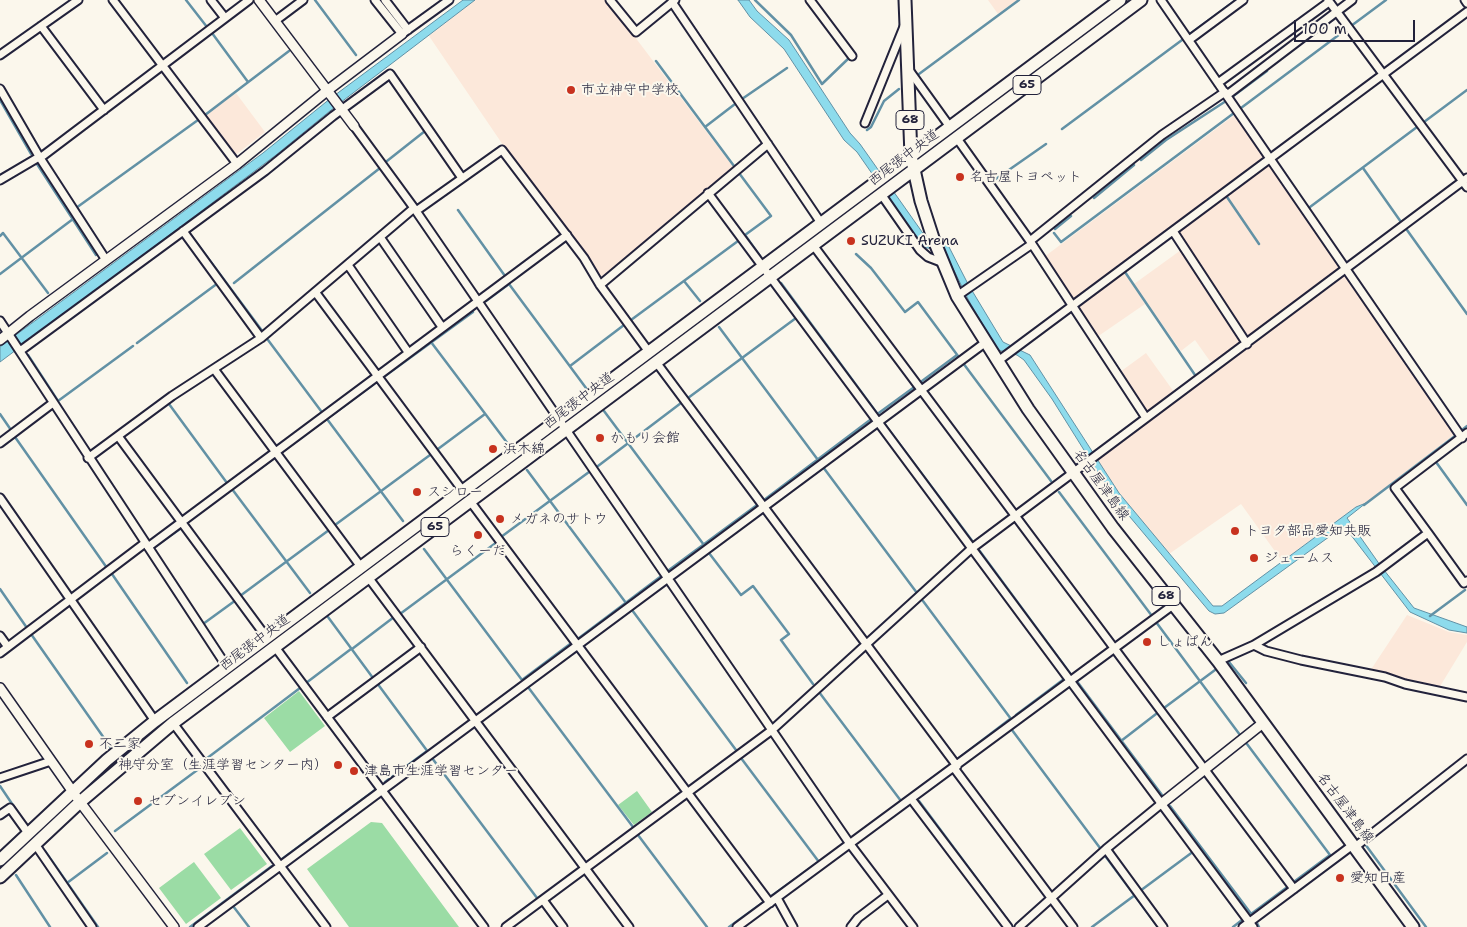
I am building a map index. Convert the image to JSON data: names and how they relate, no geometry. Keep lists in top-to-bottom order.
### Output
{
  "streets": {
    "main road": [
      "65",
      "68",
      "西尾張中央道",
      "名古屋津島線"
    ]
  },
  "crossings": [
    ["西尾張中央道", "名古屋津島線"]
  ],
  "places": [
    "市立神守中学校",
    "名古屋トヨペット",
    "SUZUKI Arena",
    "かもり会館",
    "浜木綿",
    "スシロー",
    "メガネのサトウ",
    "トヨタ部品愛知共販",
    "らくーだ",
    "ジェームス",
    "しょぱん",
    "不二家",
    "神守分室（生涯学習センター内）",
    "津島市生涯学習センター",
    "セブンイレブン",
    "愛知日産"
  ],
  "scale_bar": "100 m"
}
